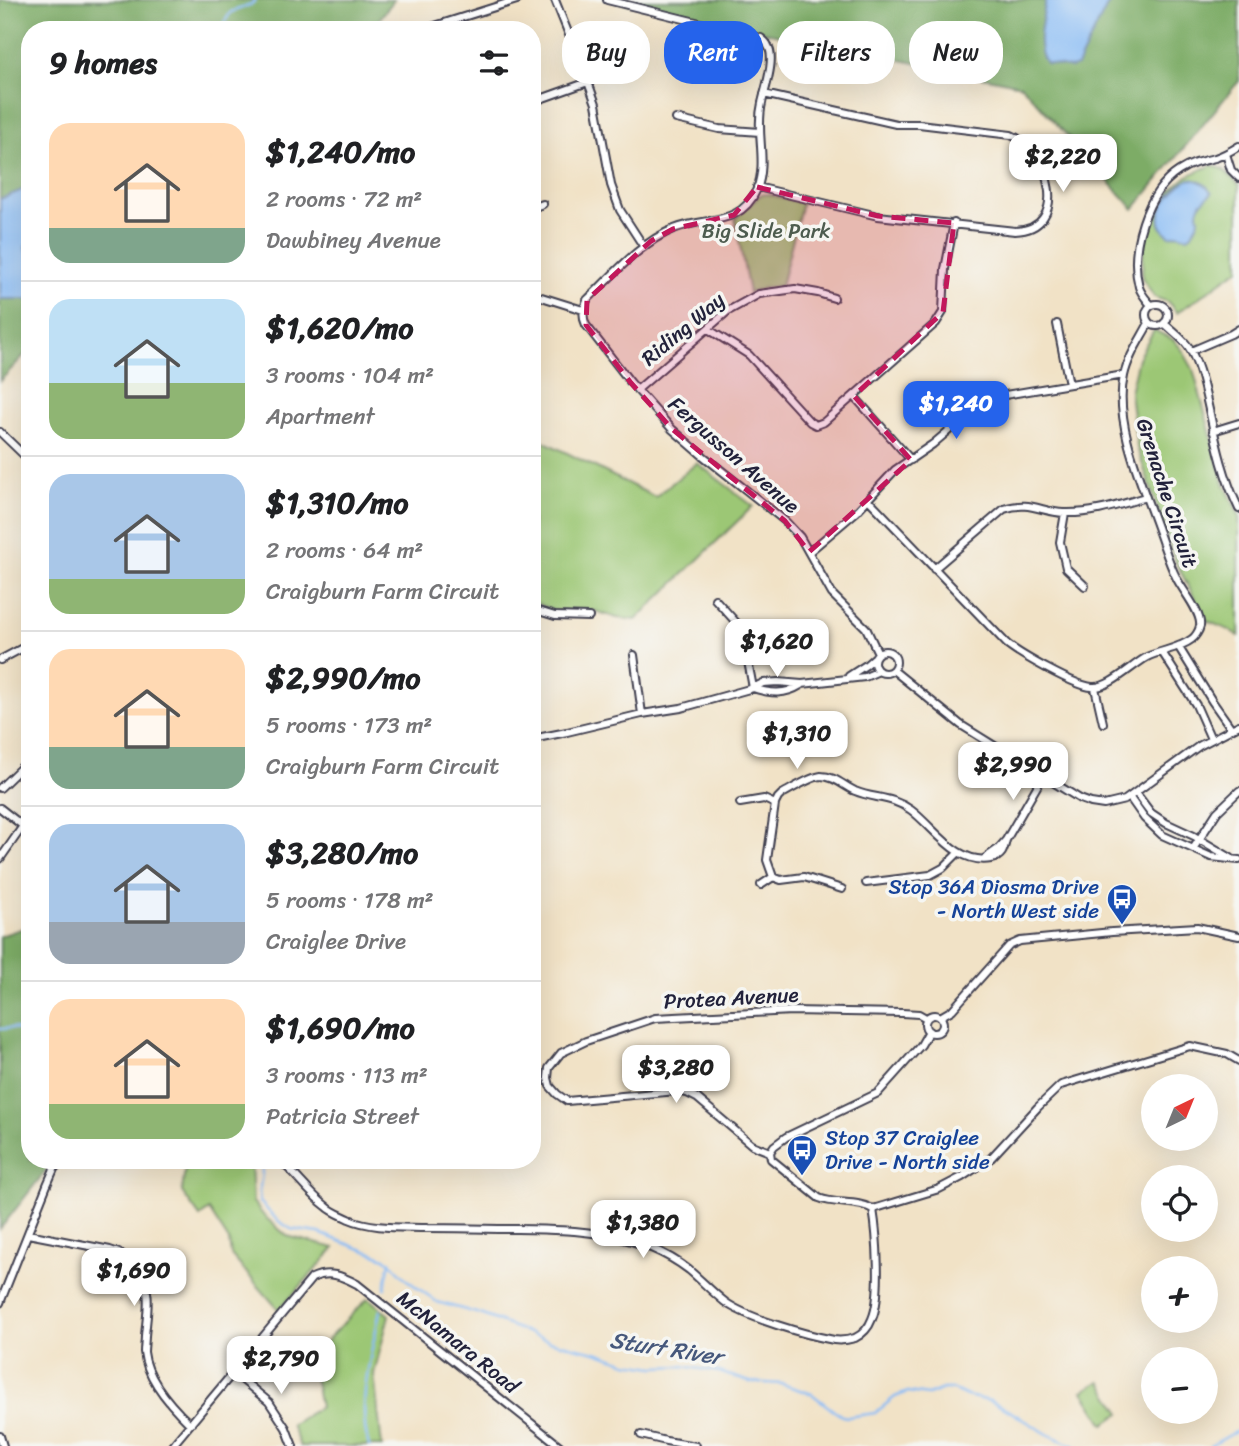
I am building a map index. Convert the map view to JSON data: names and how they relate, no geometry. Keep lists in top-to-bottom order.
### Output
{
  "streets": {
    "street": [
      "Riding Way",
      "Fergusson Avenue",
      "Grenache Circuit",
      "Protea Avenue",
      "McNamara Road"
    ]
  },
  "crossings": [
    ["Riding Way", "Fergusson Avenue"]
  ],
  "water": ["Sturt River"],
  "parks": ["Big Slide Park"],
  "places": {
    "bus stop": ["Stop 36A Diosma Drive - North West side", "Stop 37 Craiglee Drive - North side"]
  },
  "north": "top right",
  "page": {
    "chip": [
      "Buy",
      "Rent",
      "Filters",
      "New"
    ],
    "heading": "9 homes",
    "list": [
      {
        "name": "$1,240/mo",
        "note": "2 rooms · 72 m² · Dawbiney Avenue"
      },
      {
        "name": "$1,620/mo",
        "note": "3 rooms · 104 m² · Apartment"
      },
      {
        "name": "$1,310/mo",
        "note": "2 rooms · 64 m² · Craigburn Farm Circuit"
      },
      {
        "name": "$2,990/mo",
        "note": "5 rooms · 173 m² · Craigburn Farm Circuit"
      },
      {
        "name": "$3,280/mo",
        "note": "5 rooms · 178 m² · Craiglee Drive"
      },
      {
        "name": "$1,690/mo",
        "note": "3 rooms · 113 m² · Patricia Street"
      }
    ],
    "price": [
      "$2,220",
      "$1,240",
      "$1,620",
      "$1,310",
      "$2,990",
      "$3,280",
      "$1,380",
      "$1,690",
      "$2,790"
    ],
    "map_buttons": ["+", "−"]
  }
}
